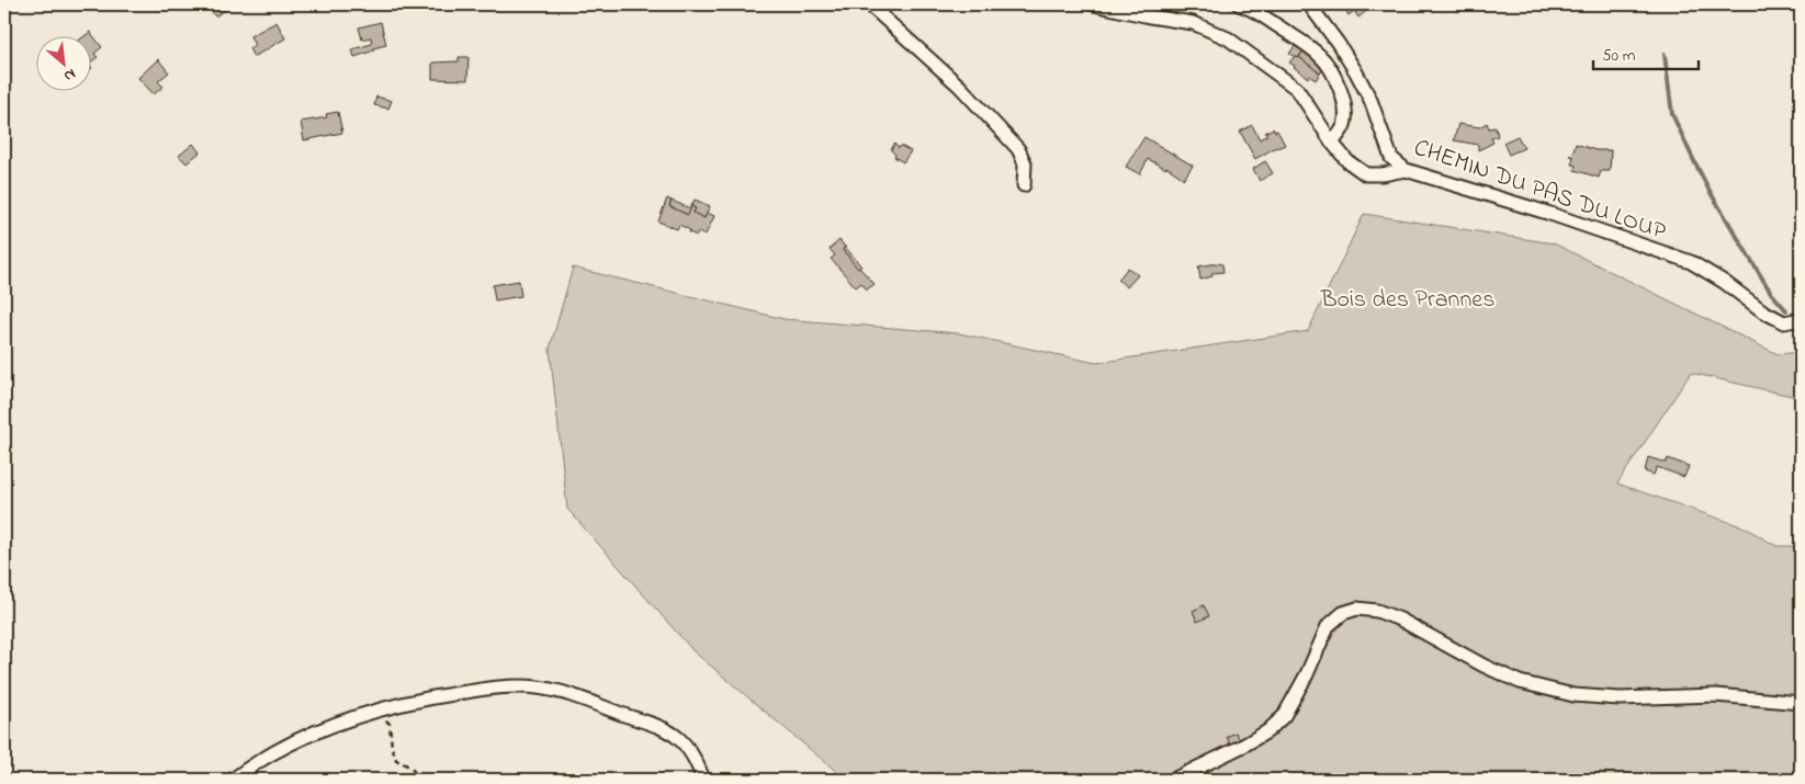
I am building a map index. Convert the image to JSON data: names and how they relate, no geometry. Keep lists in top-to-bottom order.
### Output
{
  "streets": {
    "street": ["CHEMIN DU PAS DU LOUP"]
  },
  "parks": ["Bois des Prannes"],
  "scale_bar": "50 m",
  "north": "bottom right"
}
